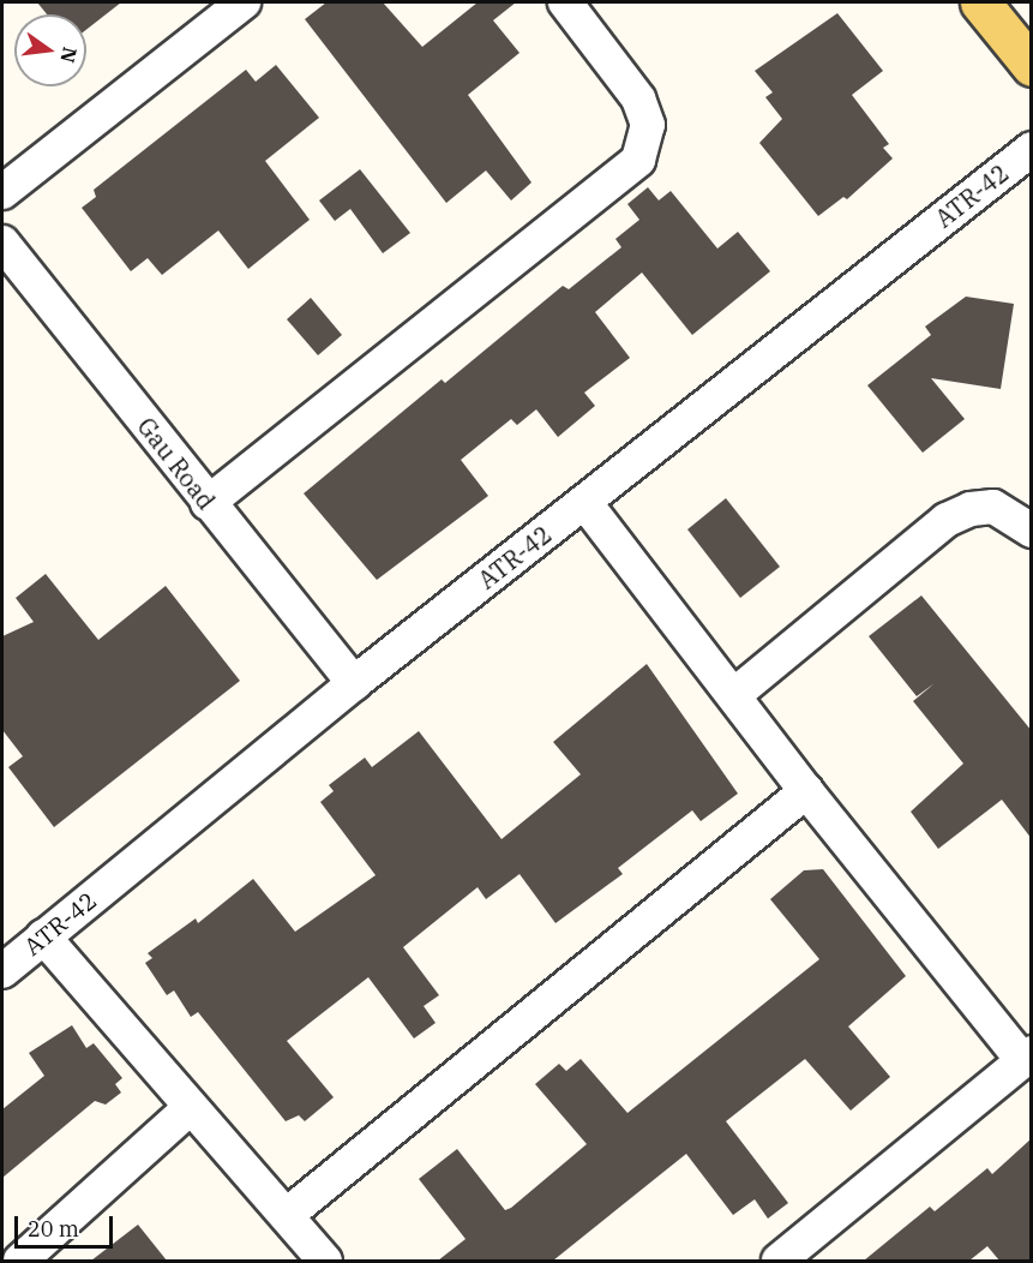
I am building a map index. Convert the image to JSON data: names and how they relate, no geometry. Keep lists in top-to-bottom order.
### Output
{
  "streets": {
    "street": ["ATR-42", "Gau Road"]
  },
  "crossings": [
    ["ATR-42", "Gau Road"]
  ],
  "scale_bar": "20 m",
  "north": "right"
}
